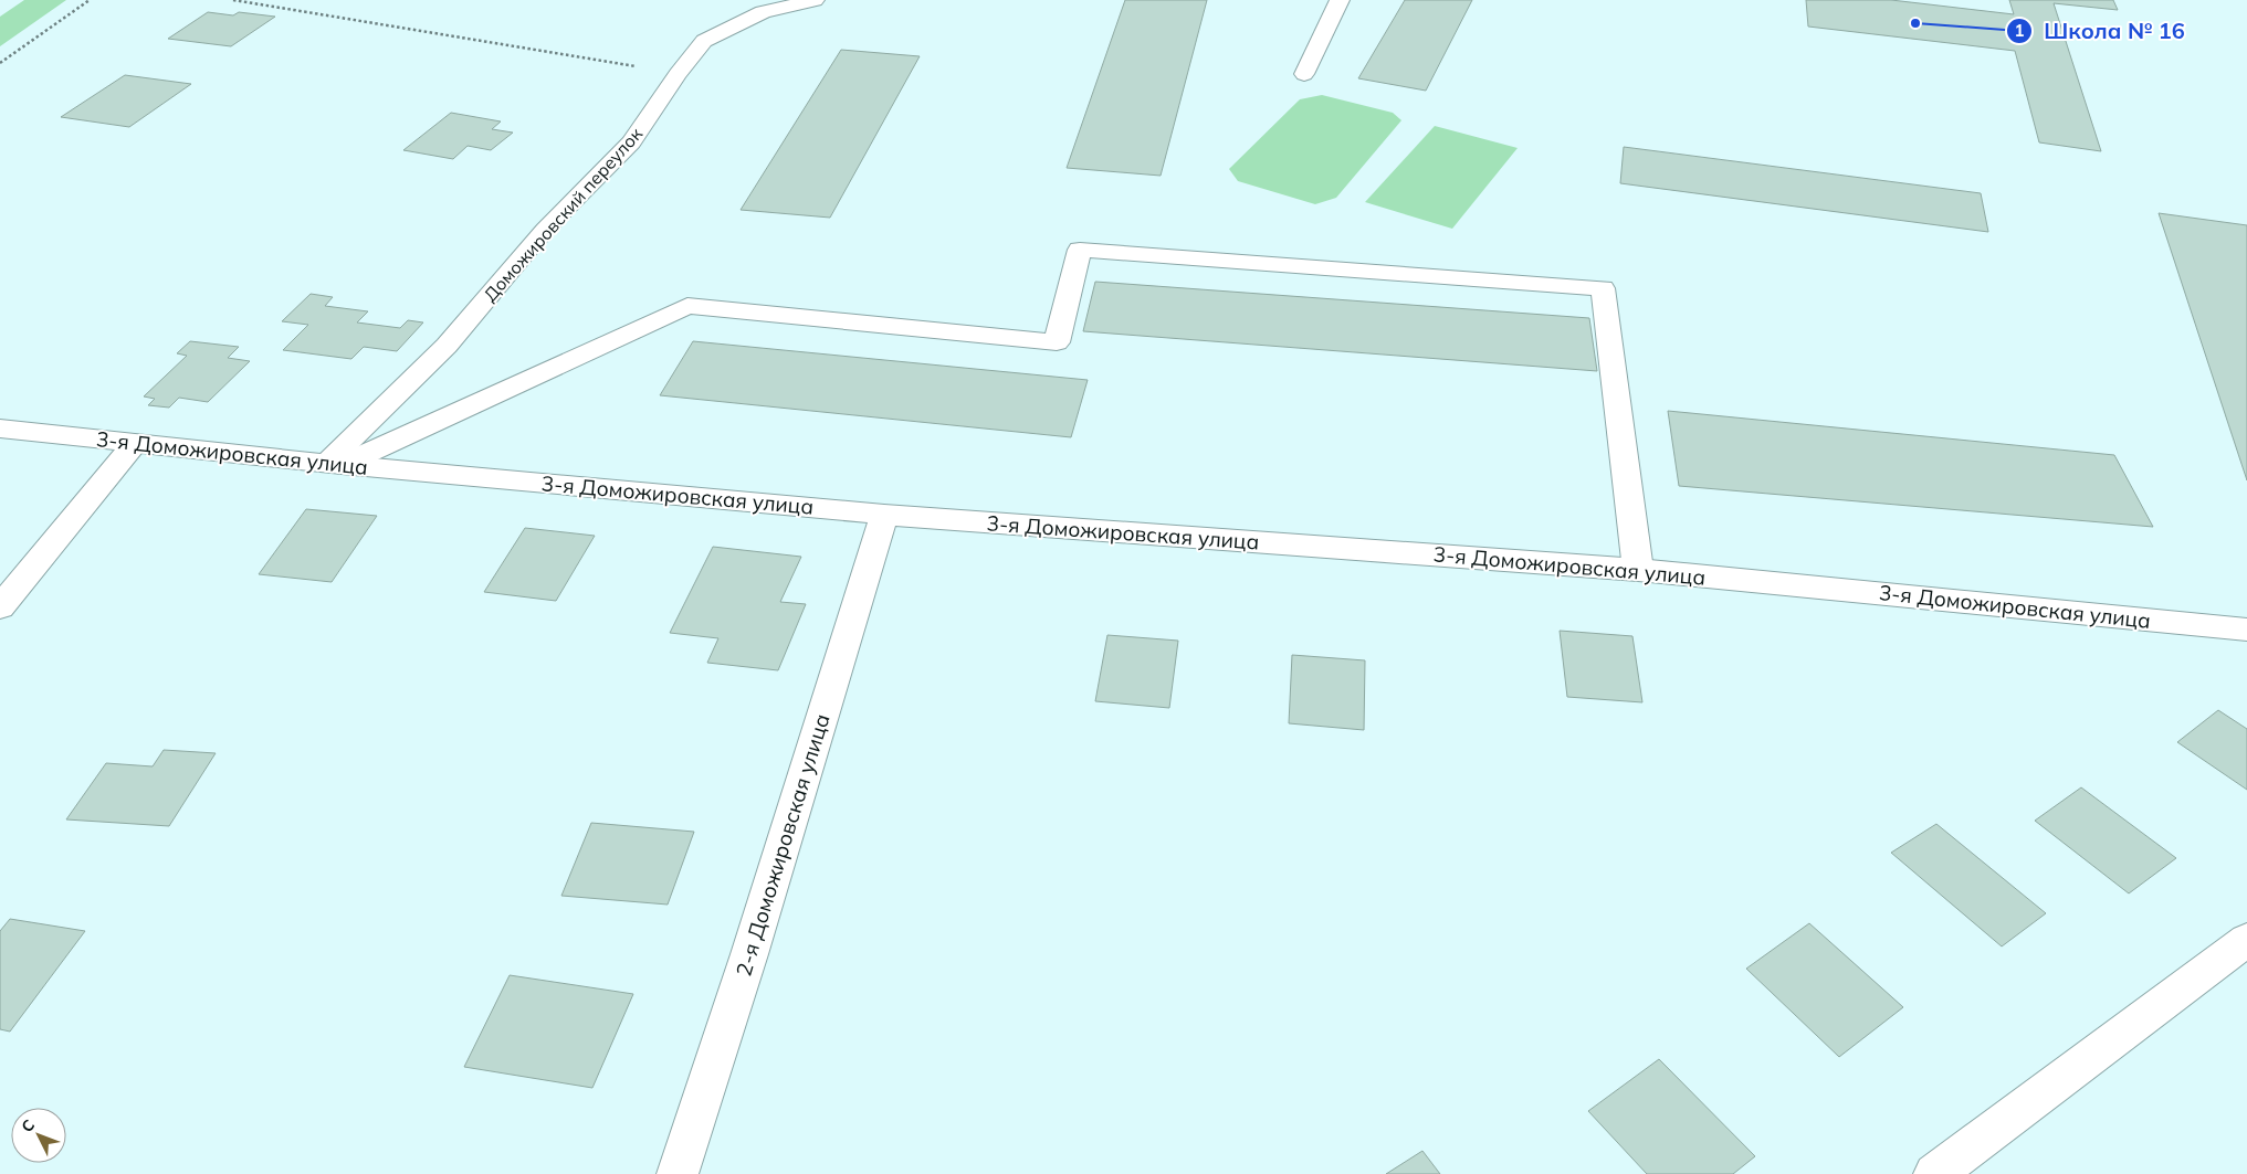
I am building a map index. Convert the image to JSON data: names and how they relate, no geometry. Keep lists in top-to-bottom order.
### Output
{
  "streets": {
    "street": ["Доможировский переулок", "3-я Доможировская улица", "2-я Доможировская улица"]
  },
  "crossings": [
    ["Доможировский переулок", "3-я Доможировская улица"],
    ["3-я Доможировская улица", "2-я Доможировская улица"]
  ],
  "places": ["Школа № 16"],
  "north": "top left"
}
